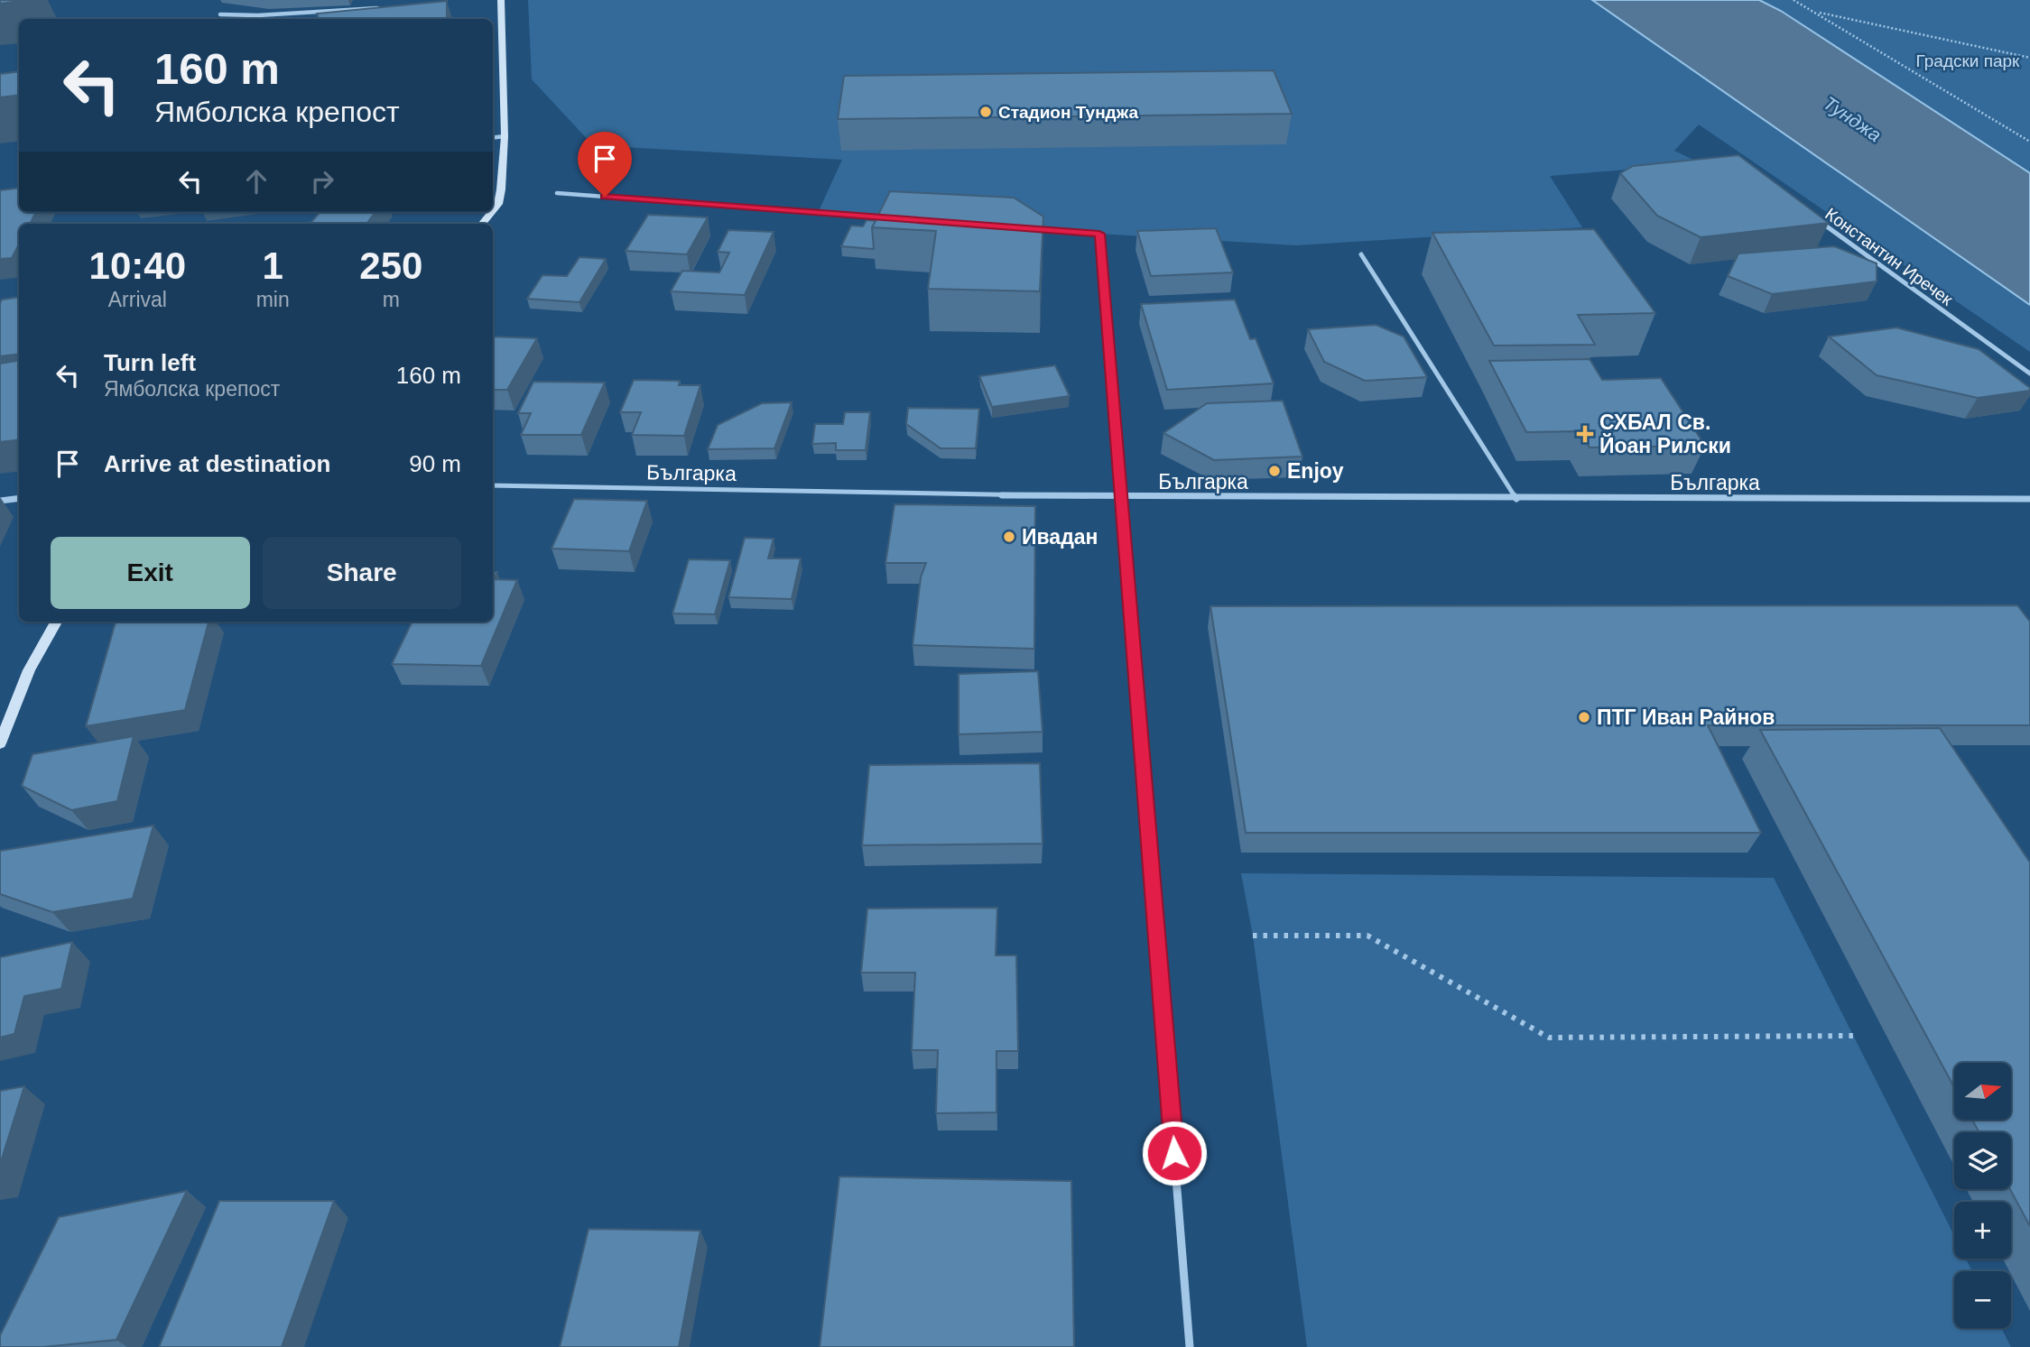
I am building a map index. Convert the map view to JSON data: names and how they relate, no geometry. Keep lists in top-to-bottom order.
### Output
{
  "streets": {
    "street": ["Константин Иречек", "Българка"]
  },
  "water": ["Тунджа"],
  "parks": ["Градски парк"],
  "places": {
    "other": [
      "Стадион Тунджа",
      "Enjoy",
      "Ивадан",
      "ПТГ Иван Райнов"
    ],
    "health": ["СХБАЛ Св. Йоан Рилски"]
  },
  "north": "right",
  "page": {
    "turn": ["160 m", "Ямболска крепост"],
    "eta": [
      "10:40",
      "Arrival",
      "1",
      "min",
      "250",
      "m"
    ],
    "list": [
      {
        "name": "Turn left",
        "note": "Ямболска крепост",
        "value": "160 m"
      },
      {
        "name": "Arrive at destination",
        "value": "90 m"
      }
    ],
    "buttons": ["Exit", "Share"],
    "map_buttons": ["+", "−"]
  }
}
